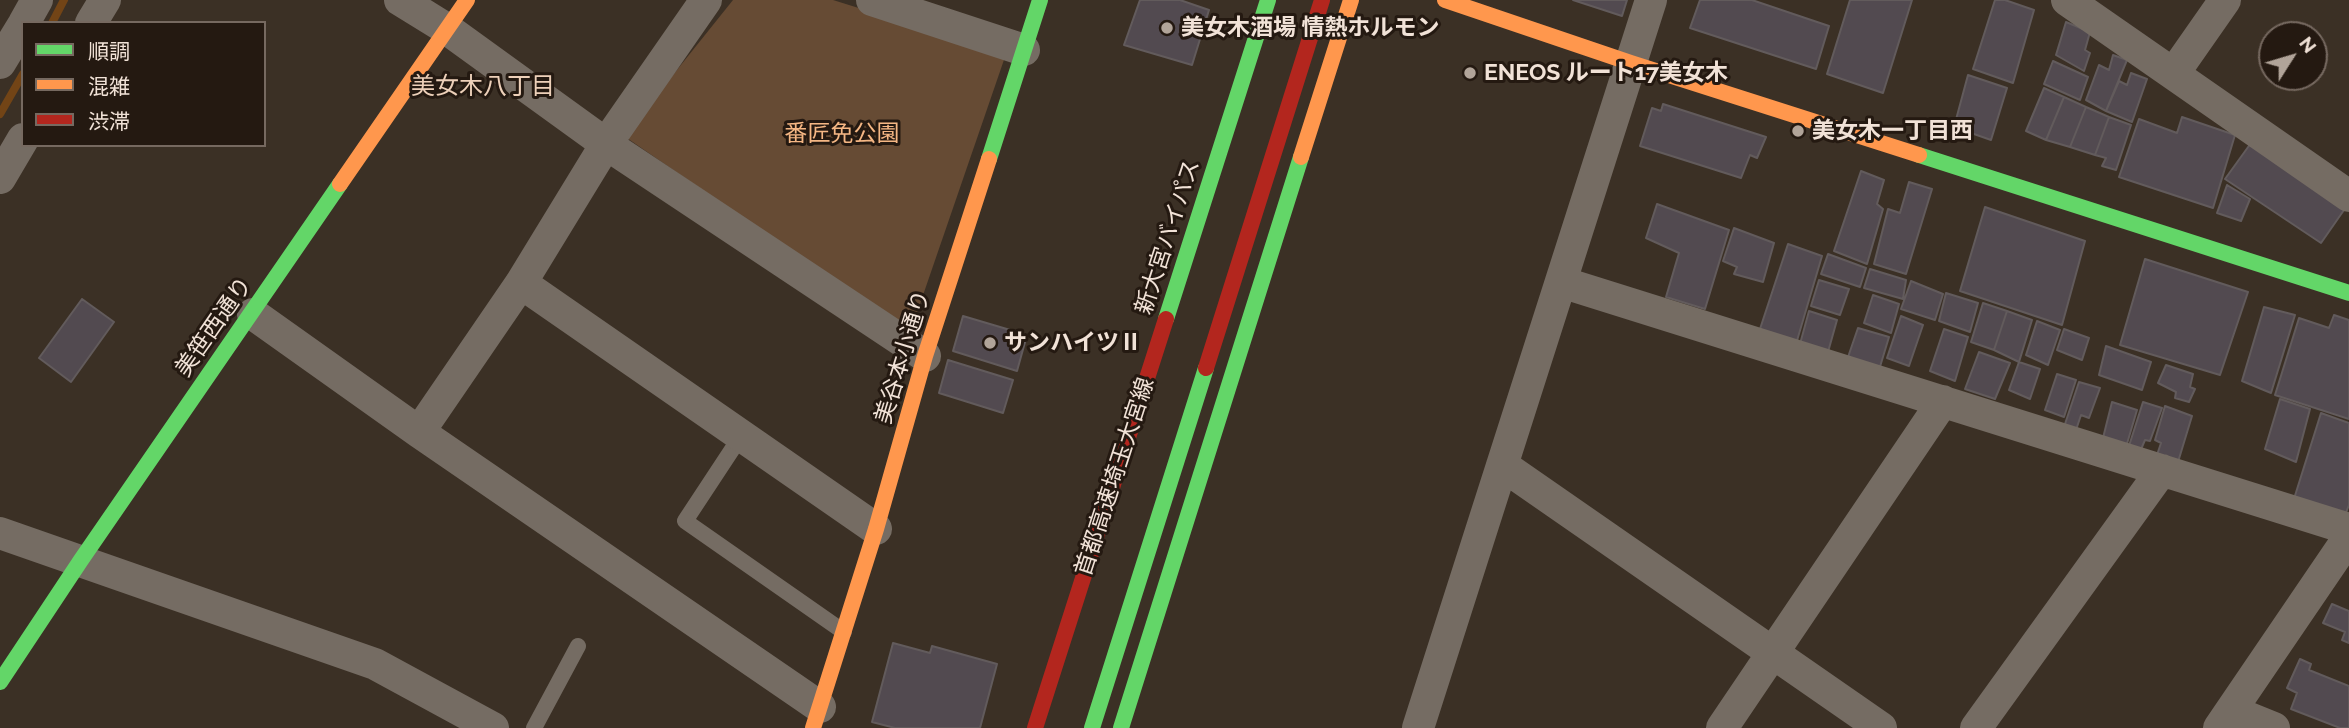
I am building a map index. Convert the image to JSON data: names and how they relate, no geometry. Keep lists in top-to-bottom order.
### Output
{
  "streets": {
    "main road": ["新大宮バイパス", "美笹西通り", "美谷本小通り"]
  },
  "districts": ["美女木八丁目"],
  "parks": ["番匠免公園"],
  "places": [
    "美女木酒場 情熱ホルモン",
    "ENEOS ルート17美女木",
    "美女木一丁目西",
    "サンハイツⅡ"
  ],
  "legend": ["順調", "混雑", "渋滞"],
  "north": "top right"
}
